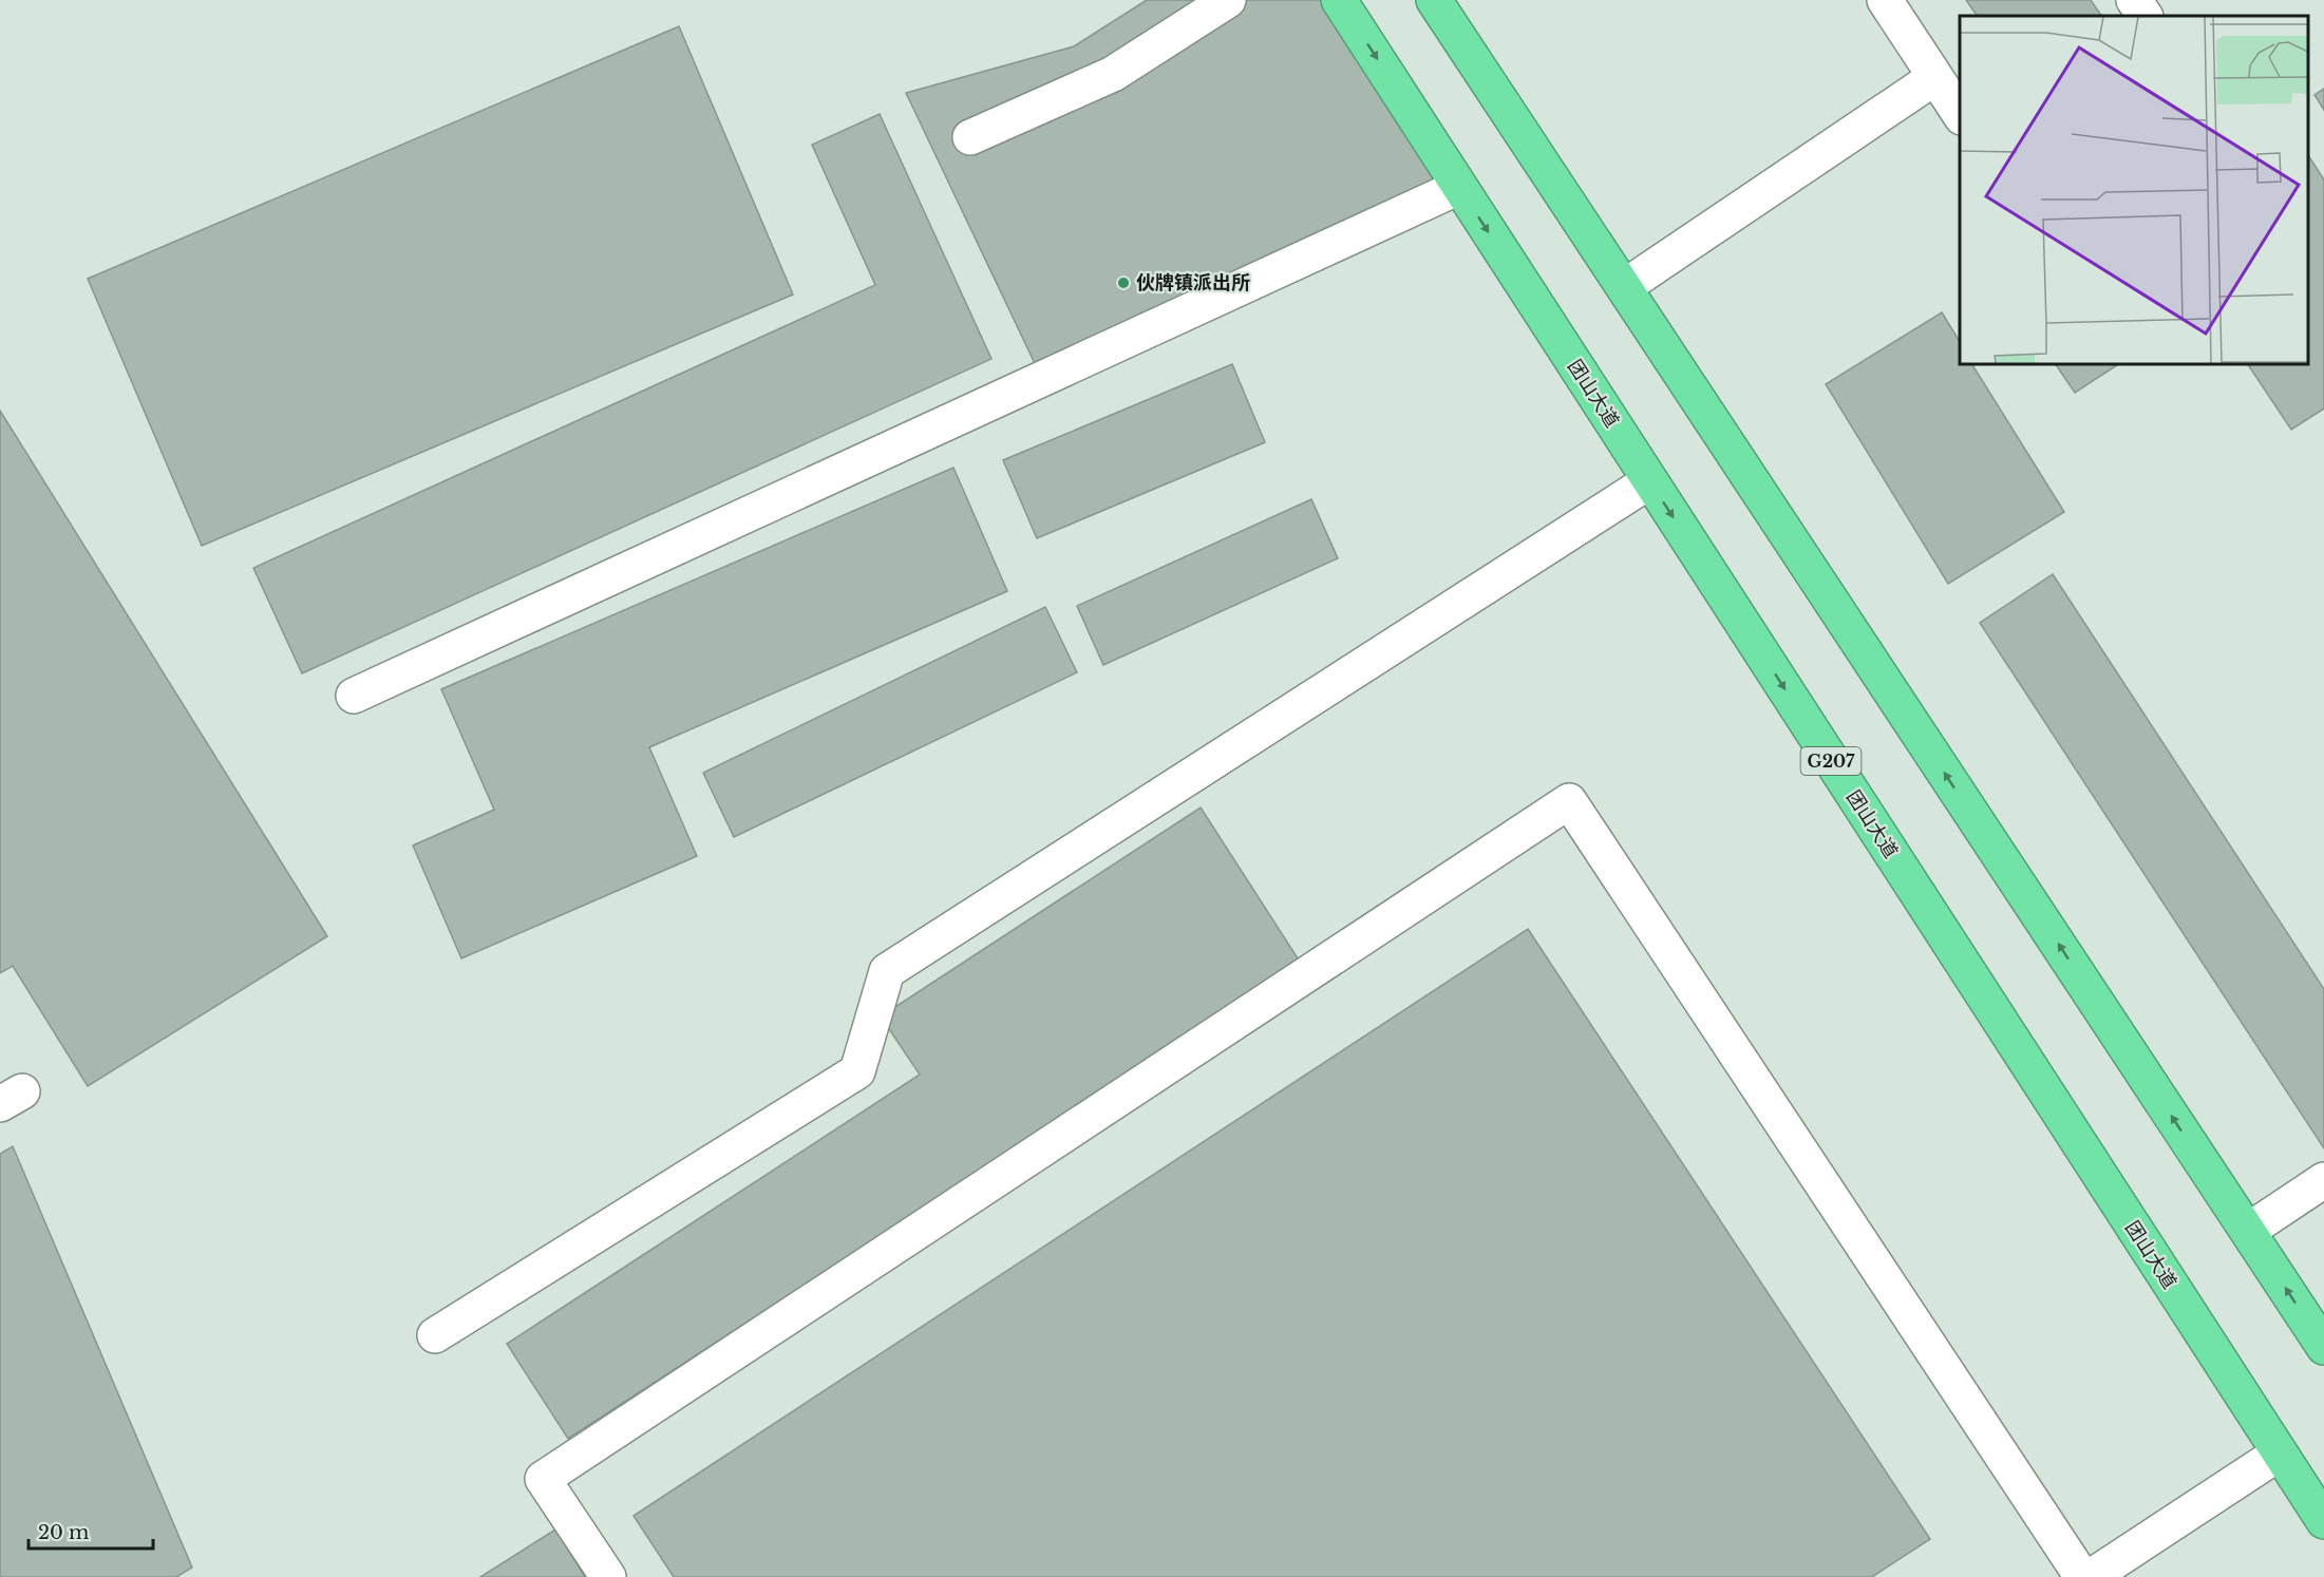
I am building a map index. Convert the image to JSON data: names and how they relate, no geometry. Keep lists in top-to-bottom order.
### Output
{
  "streets": {
    "highway": ["团山大道", "G207"]
  },
  "places": ["伙牌镇派出所"],
  "scale_bar": "20 m"
}
